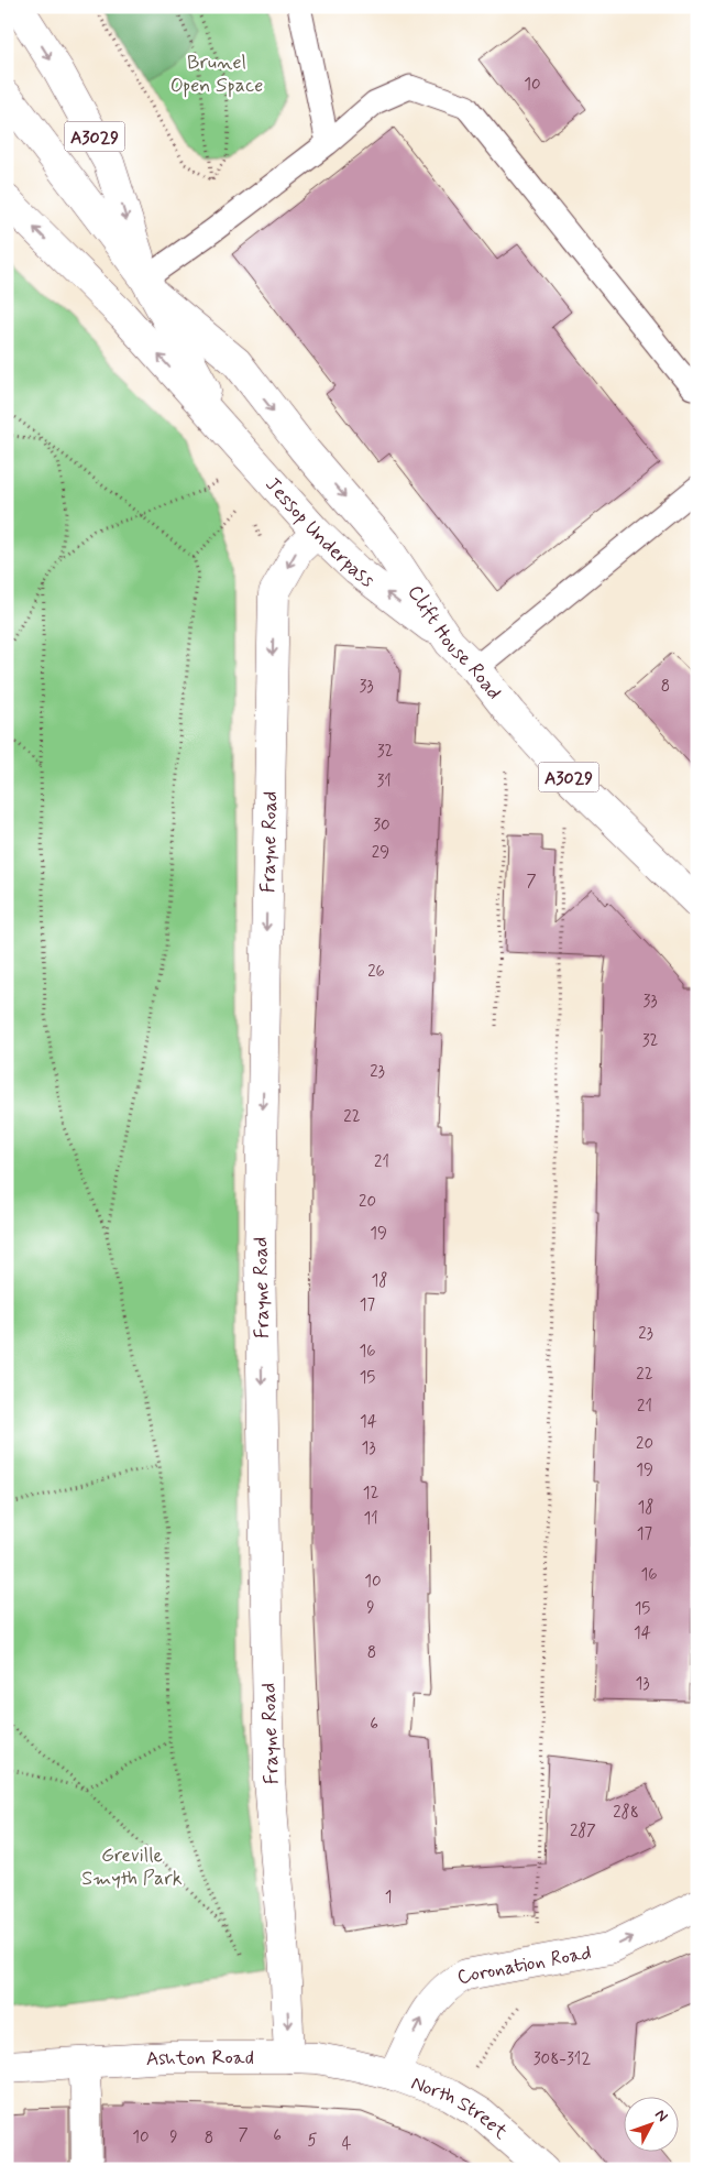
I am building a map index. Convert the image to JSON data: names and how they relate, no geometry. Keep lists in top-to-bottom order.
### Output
{
  "streets": {
    "main road": [
      "A3029",
      "Jessop Underpass",
      "Clift House Road",
      "Frayne Road",
      "Coronation Road",
      "Ashton Road",
      "North Street"
    ]
  },
  "crossings": [
    ["A3029", "Jessop Underpass"],
    ["A3029", "Clift House Road"],
    ["Jessop Underpass", "Clift House Road"],
    ["Jessop Underpass", "Frayne Road"],
    ["Frayne Road", "Ashton Road"],
    ["Coronation Road", "Ashton Road"],
    ["Coronation Road", "North Street"],
    ["Ashton Road", "North Street"]
  ],
  "one_way": ["Jessop Underpass", "Frayne Road", "Coronation Road"],
  "parks": ["Brunel Open Space", "Greville Smyth Park"],
  "house_numbers": [
    "10",
    "33",
    "8",
    "32",
    "31",
    "30",
    "29",
    "7",
    "26",
    "33",
    "32",
    "23",
    "22",
    "21",
    "20",
    "19",
    "18",
    "17",
    "23",
    "16",
    "22",
    "15",
    "21",
    "14",
    "20",
    "13",
    "19",
    "12",
    "18",
    "11",
    "17",
    "16",
    "10",
    "9",
    "15",
    "14",
    "8",
    "13",
    "6",
    "288",
    "287",
    "1",
    "308-312",
    "7",
    "6",
    "10",
    "9",
    "8",
    "5",
    "4"
  ],
  "north": "top right"
}
